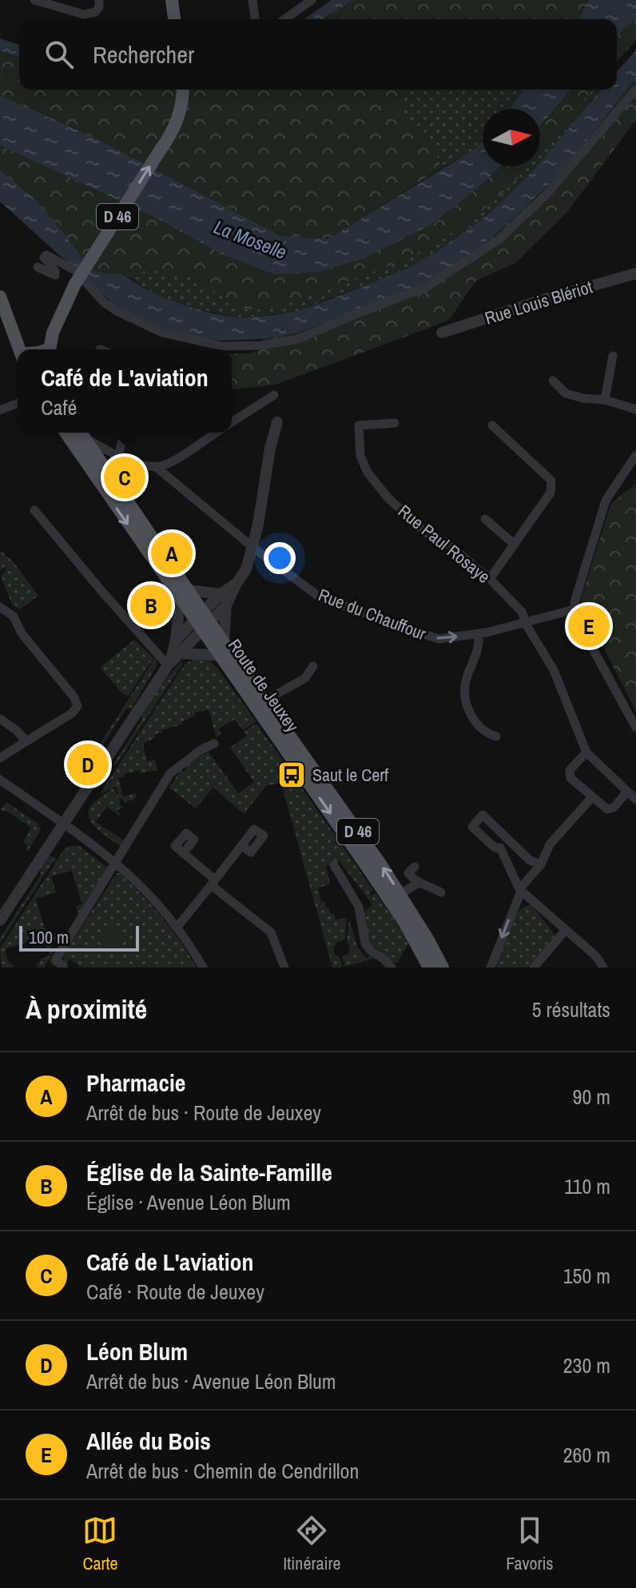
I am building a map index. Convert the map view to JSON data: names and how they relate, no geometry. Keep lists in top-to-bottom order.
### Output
{
  "streets": {
    "main road": ["D 46", "Route de Jeuxey"],
    "street": ["Rue Louis Blériot", "Rue Paul Rosaye", "Rue du Chauffour"]
  },
  "crossings": [
    ["Rue Paul Rosaye", "Rue du Chauffour"]
  ],
  "one_way": ["Rue du Chauffour"],
  "water": ["La Moselle"],
  "places": {
    "bus stop": ["Saut le Cerf"]
  },
  "scale_bar": "100 m",
  "north": "right",
  "page": {
    "search": "Rechercher",
    "popup": ["Café de L'aviation", "Café"],
    "pins": [
      "C",
      "A",
      "B",
      "E",
      "D"
    ],
    "scale": "100 m",
    "heading": ["À proximité", "5 résultats"],
    "list": [
      {
        "mark": "A",
        "name": "Pharmacie",
        "note": "Arrêt de bus · Route de Jeuxey",
        "value": "90 m"
      },
      {
        "mark": "B",
        "name": "Église de la Sainte-Famille",
        "note": "Église · Avenue Léon Blum",
        "value": "110 m"
      },
      {
        "mark": "C",
        "name": "Café de L'aviation",
        "note": "Café · Route de Jeuxey",
        "value": "150 m"
      },
      {
        "mark": "D",
        "name": "Léon Blum",
        "note": "Arrêt de bus · Avenue Léon Blum",
        "value": "230 m"
      },
      {
        "mark": "E",
        "name": "Allée du Bois",
        "note": "Arrêt de bus · Chemin de Cendrillon",
        "value": "260 m"
      }
    ],
    "nav": ["Carte", "Itinéraire", "Favoris"]
  }
}
